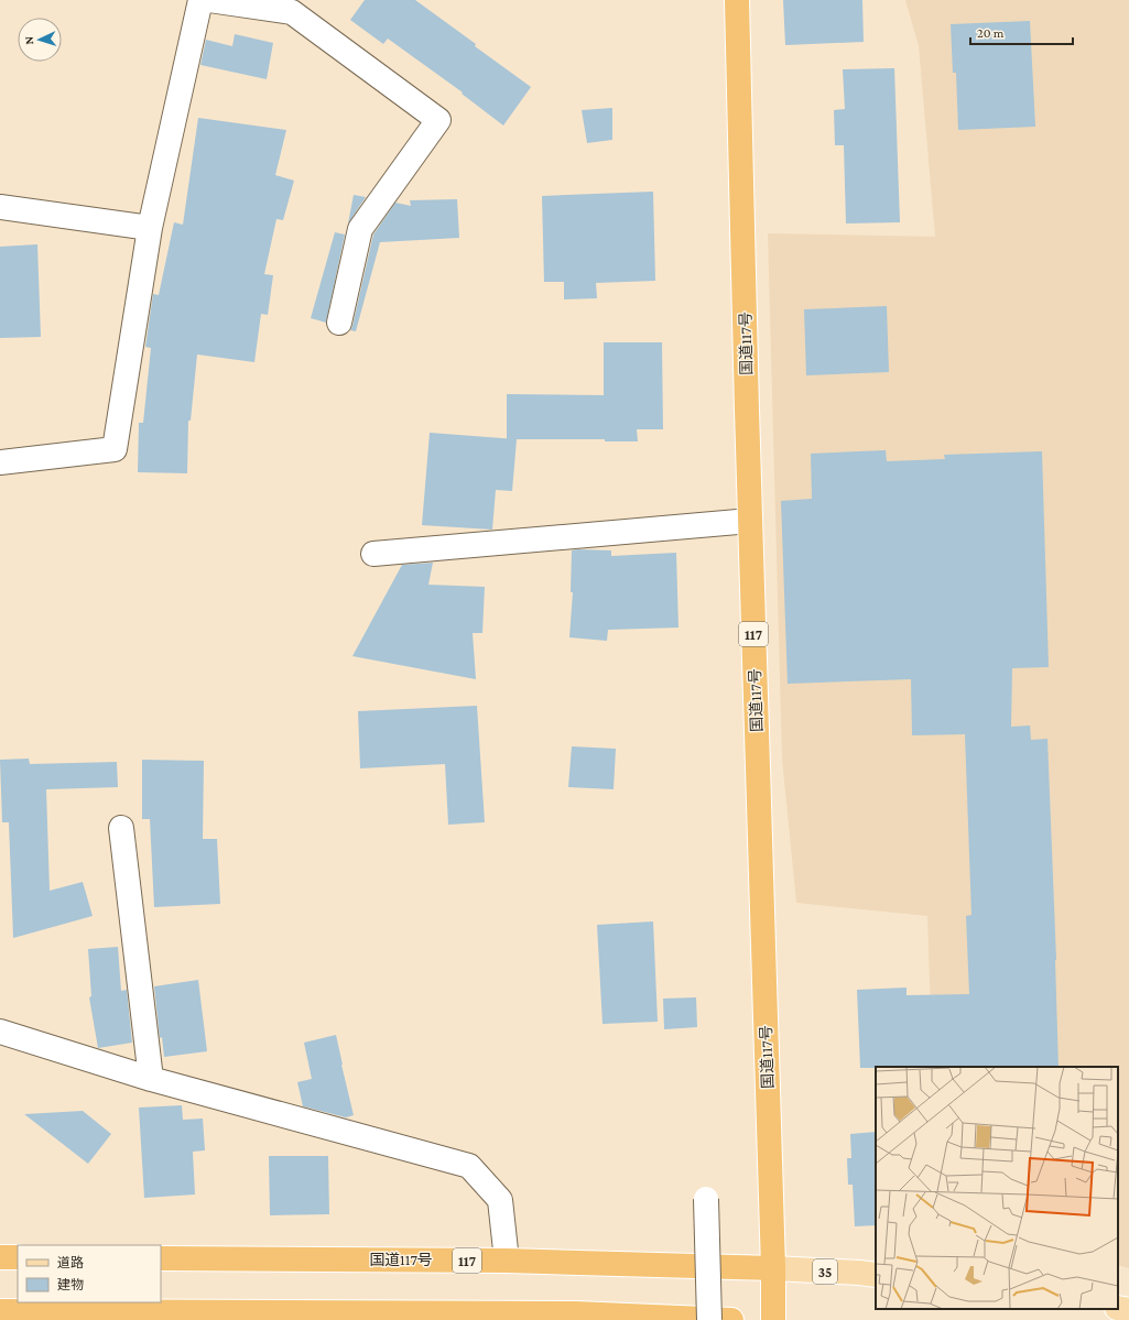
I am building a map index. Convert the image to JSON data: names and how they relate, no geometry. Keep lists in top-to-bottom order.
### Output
{
  "streets": {
    "highway": ["国道117号", "117"],
    "main road": ["35"]
  },
  "crossings": [
    ["国道117号", "35"]
  ],
  "legend": ["道路", "建物"],
  "scale_bar": "20 m",
  "north": "left"
}
